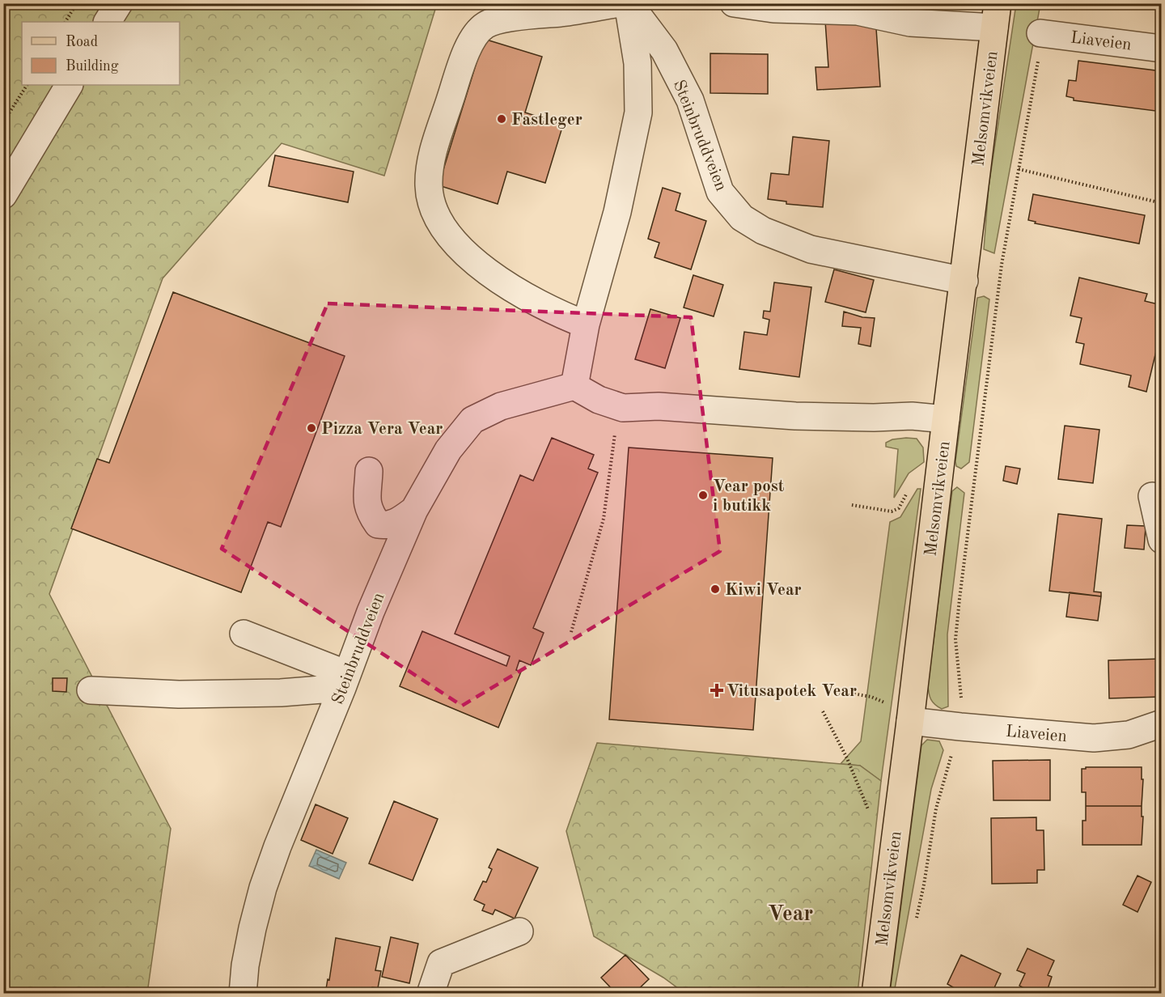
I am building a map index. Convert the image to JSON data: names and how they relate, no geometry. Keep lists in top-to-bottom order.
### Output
{
  "streets": {
    "main road": ["Melsomvikveien"],
    "street": ["Liaveien", "Steinbruddveien"]
  },
  "crossings": [
    ["Liaveien", "Melsomvikveien"],
    ["Melsomvikveien", "Steinbruddveien"]
  ],
  "districts": ["Vear"],
  "places": {
    "other": [
      "Fastleger",
      "Pizza Vera Vear",
      "Vear post i butikk",
      "Kiwi Vear"
    ],
    "health": ["Vitusapotek Vear"]
  },
  "legend": ["Road", "Building"]
}
